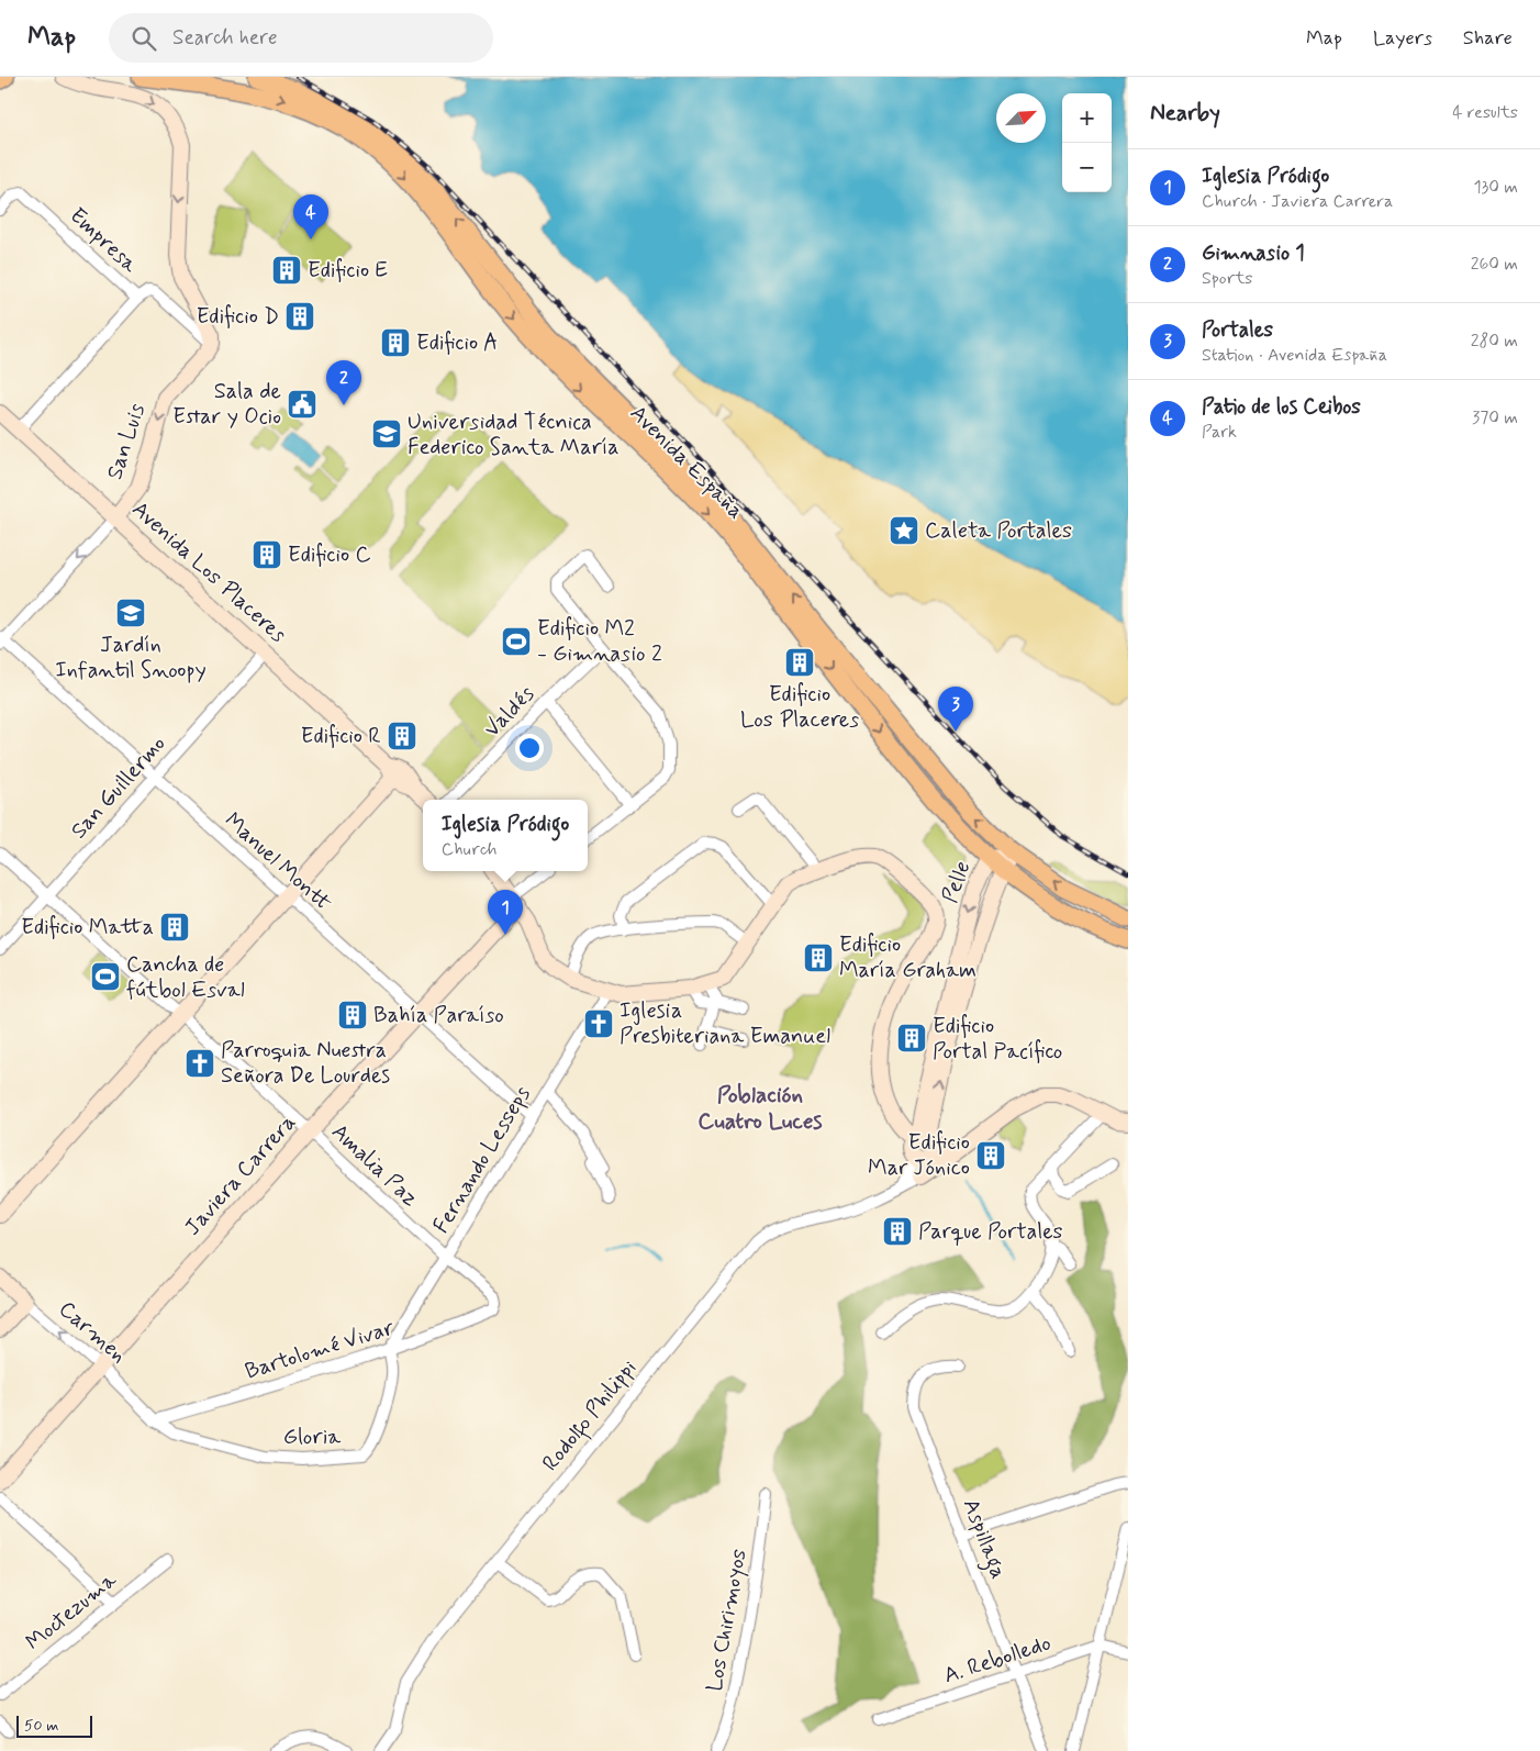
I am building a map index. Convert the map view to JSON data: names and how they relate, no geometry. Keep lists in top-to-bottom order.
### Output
{
  "streets": {
    "main road": [
      "San Luis",
      "Avenida España",
      "Avenida Los Placeres",
      "Pelle",
      "Javiera Carrera",
      "Carmen"
    ],
    "street": [
      "Empresa",
      "Valdés",
      "San Guillermo",
      "Manuel Montt",
      "Fernando Lesseps",
      "Amalia Paz",
      "Bartolomé Vivar",
      "Rodolfo Philippi",
      "Gloria",
      "Aspillaga",
      "Moctezuma",
      "Los Chirimoyos",
      "A. Rebolledo"
    ]
  },
  "crossings": [
    ["Empresa", "San Luis"],
    ["San Luis", "Avenida Los Placeres"],
    ["San Luis", "Manuel Montt"],
    ["Avenida España", "Pelle"],
    ["Avenida Los Placeres", "San Guillermo"],
    ["San Guillermo", "Manuel Montt"],
    ["San Guillermo", "Amalia Paz"],
    ["Manuel Montt", "Fernando Lesseps"],
    ["Manuel Montt", "Javiera Carrera"],
    ["Fernando Lesseps", "Amalia Paz"],
    ["Fernando Lesseps", "Bartolomé Vivar"],
    ["Fernando Lesseps", "Gloria"],
    ["Amalia Paz", "Javiera Carrera"],
    ["Amalia Paz", "Bartolomé Vivar"],
    ["Javiera Carrera", "Carmen"],
    ["Carmen", "Bartolomé Vivar"],
    ["Carmen", "Gloria"],
    ["Bartolomé Vivar", "Gloria"],
    ["Aspillaga", "A. Rebolledo"]
  ],
  "one_way": ["San Luis", "Carmen"],
  "districts": ["Población Cuatro Luces"],
  "places": {
    "building": [
      "Edificio E",
      "Edificio D",
      "Edificio A",
      "Edificio C",
      "Edificio Los Placeres",
      "Edificio R",
      "Edificio Matta",
      "Edificio María Graham",
      "Bahía Paraíso",
      "Edificio Portal Pacífico",
      "Edificio Mar Jónico",
      "Parque Portales"
    ],
    "public building": ["Sala de Estar y Ocio"],
    "school or university": ["Universidad Técnica Federico Santa María", "Jardín Infantil Snoopy"],
    "place": ["Caleta Portales"],
    "sports": ["Edificio M2 - Gimnasio 2", "Cancha de fútbol Esval"],
    "church": ["Iglesia Presbiteriana Emanuel", "Parroquia Nuestra Señora De Lourdes"]
  },
  "scale_bar": "50 m",
  "north": "top right",
  "page": {
    "header": "Map",
    "search": "Search here",
    "nav": ["Map", "Layers", "Share"],
    "heading": ["Nearby", "4 results"],
    "map_buttons": ["+", "−"],
    "list": [
      {
        "mark": "1",
        "name": "Iglesia Pródigo",
        "note": "Church · Javiera Carrera",
        "value": "130 m"
      },
      {
        "mark": "2",
        "name": "Gimnasio 1",
        "note": "Sports",
        "value": "260 m"
      },
      {
        "mark": "3",
        "name": "Portales",
        "note": "Station · Avenida España",
        "value": "280 m"
      },
      {
        "mark": "4",
        "name": "Patio de los Ceibos",
        "note": "Park",
        "value": "370 m"
      }
    ],
    "pins": [
      "4",
      "2",
      "3",
      "1"
    ],
    "popup": ["Iglesia Pródigo", "Church"],
    "scale": "50 m"
  }
}
